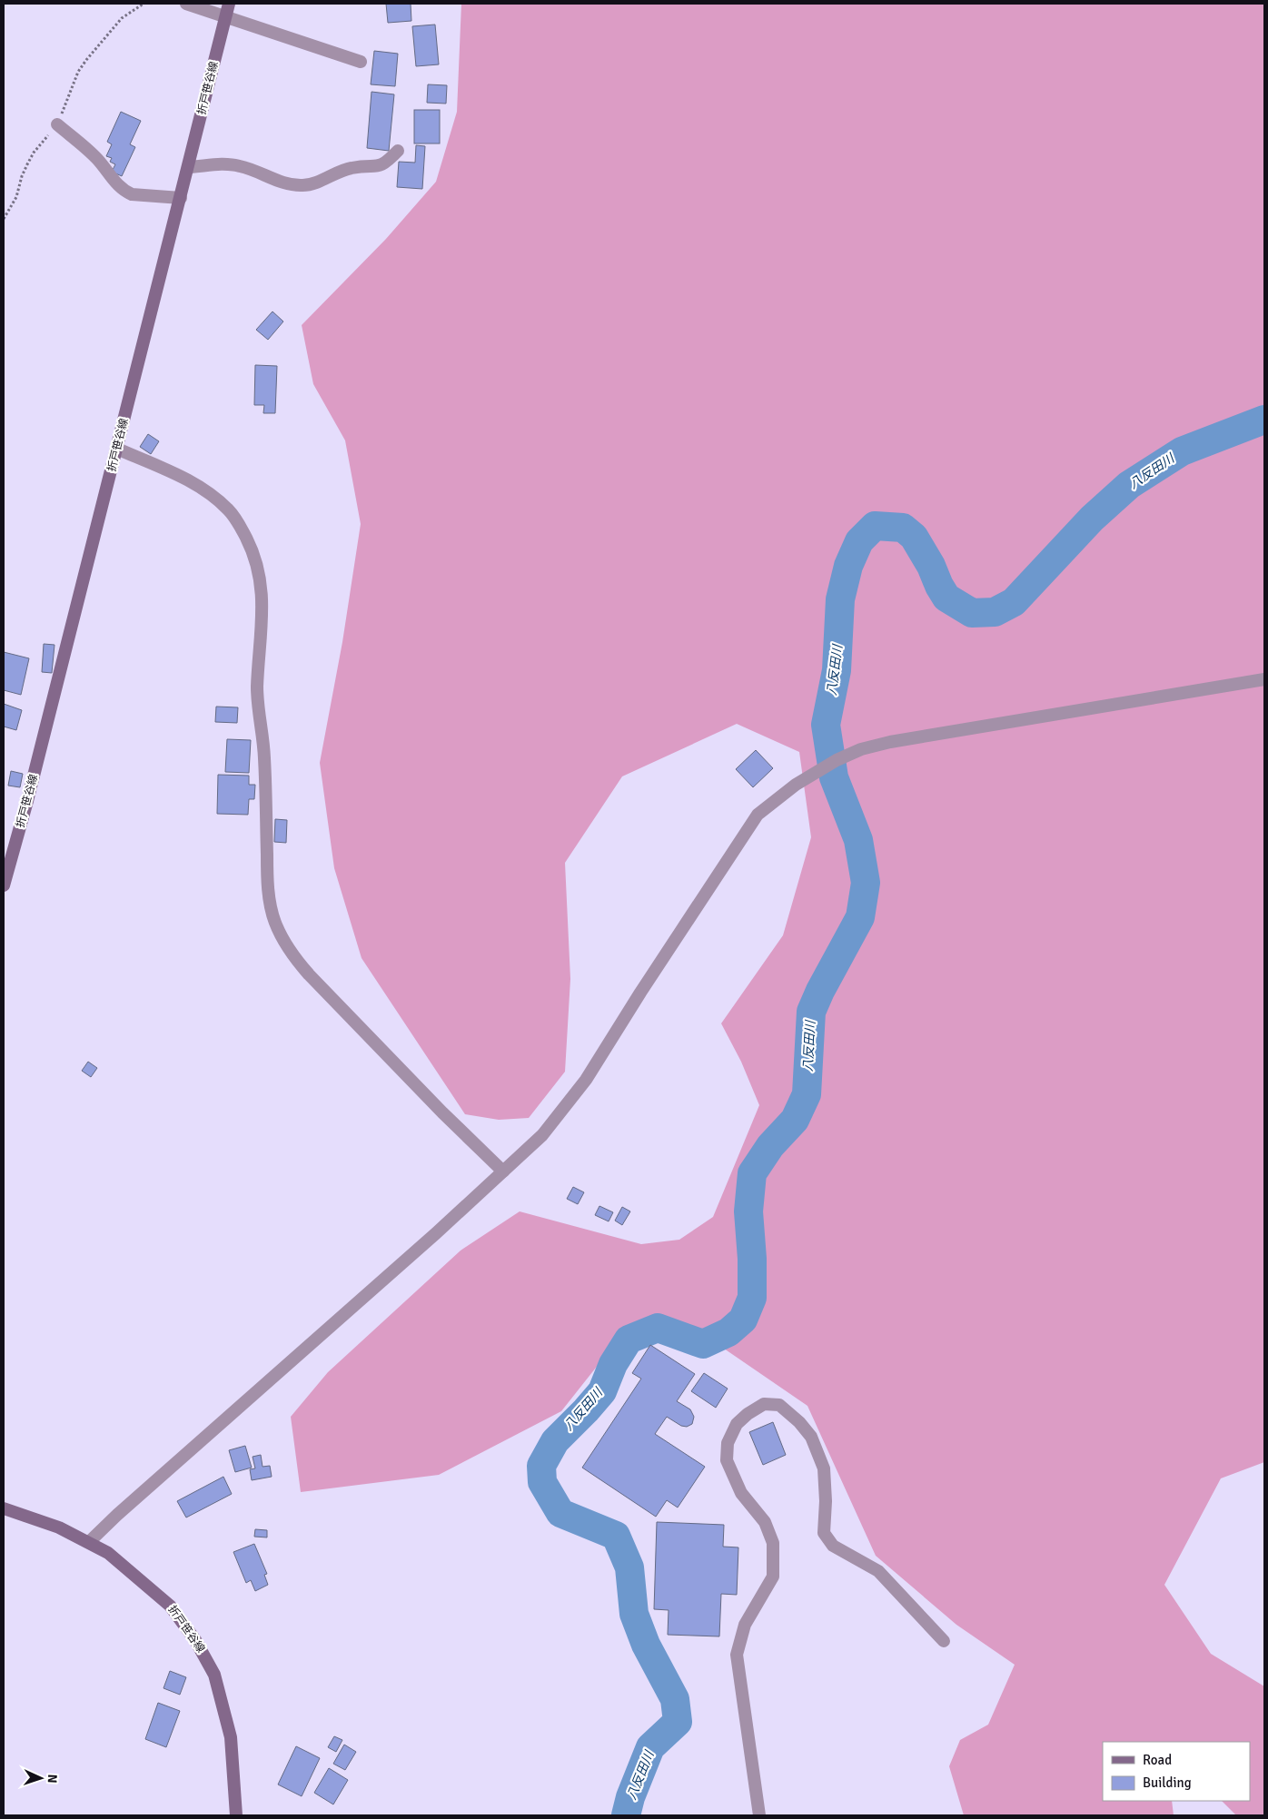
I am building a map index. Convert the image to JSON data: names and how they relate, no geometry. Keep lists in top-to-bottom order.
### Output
{
  "streets": {
    "main road": ["折戸笹谷線"]
  },
  "water": ["八反田川"],
  "legend": ["Road", "Building"],
  "north": "right"
}
